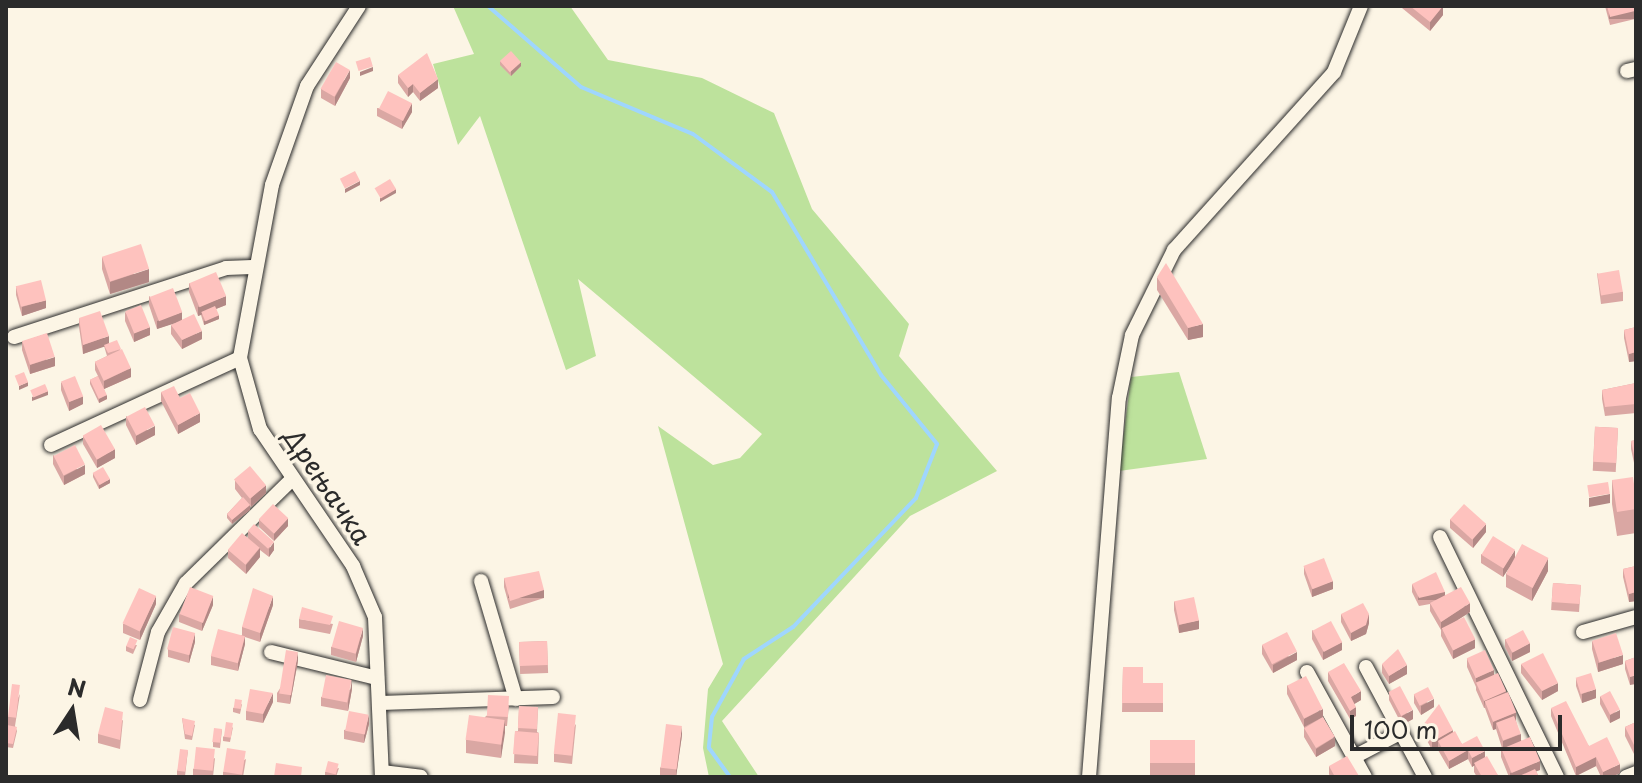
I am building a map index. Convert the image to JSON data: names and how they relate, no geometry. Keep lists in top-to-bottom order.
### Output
{
  "streets": {
    "street": ["Дрењачка"]
  },
  "scale_bar": "100 m",
  "north": "top"
}
